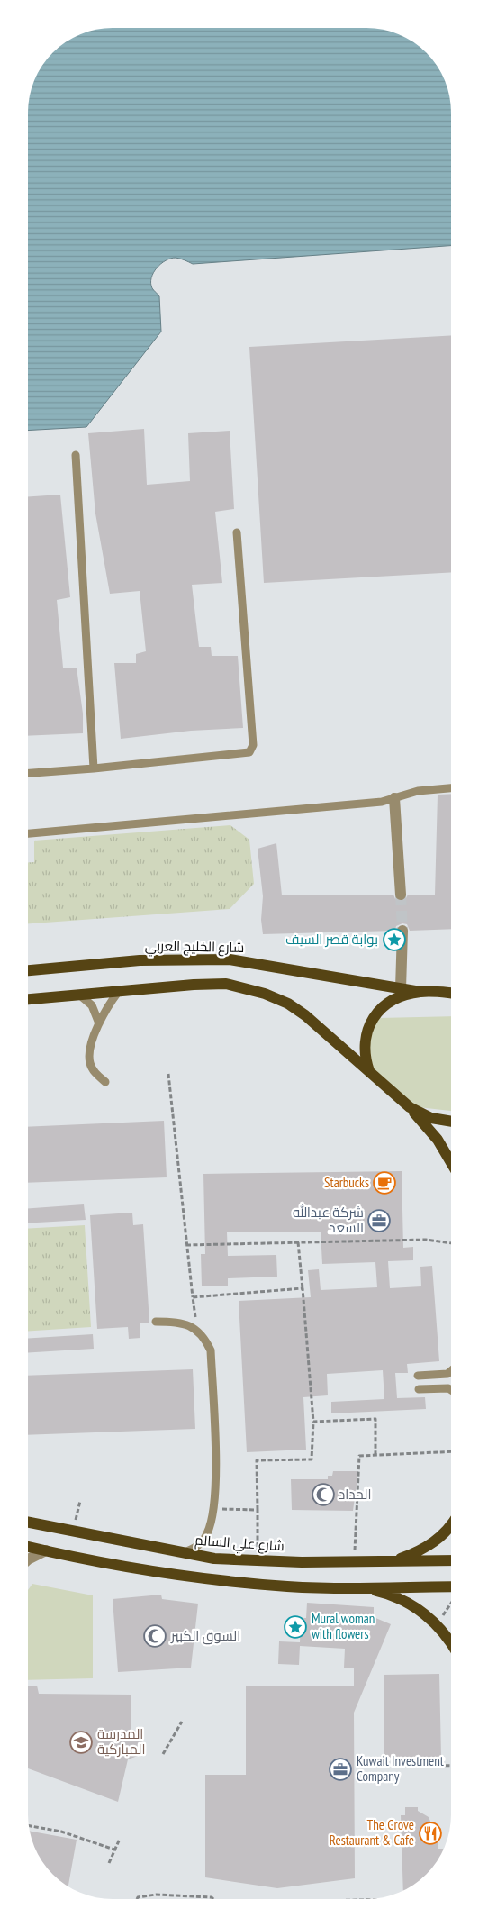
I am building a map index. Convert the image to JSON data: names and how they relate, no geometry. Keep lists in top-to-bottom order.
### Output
{
  "streets": {
    "main road": ["شارع الخليج العربي", "شارع علي السالم"]
  },
  "places": {
    "place": ["بوابة قصر السيف", "Mural woman with flowers"],
    "cafe": ["Starbucks"],
    "office": ["شركة عبدالله السعد", "Kuwait Investment Company"],
    "mosque": ["الحداد", "السوق الكبير"],
    "school or university": ["المدرسة المباركية"],
    "restaurant": ["The Grove Restaurant & Cafe"]
  }
}
